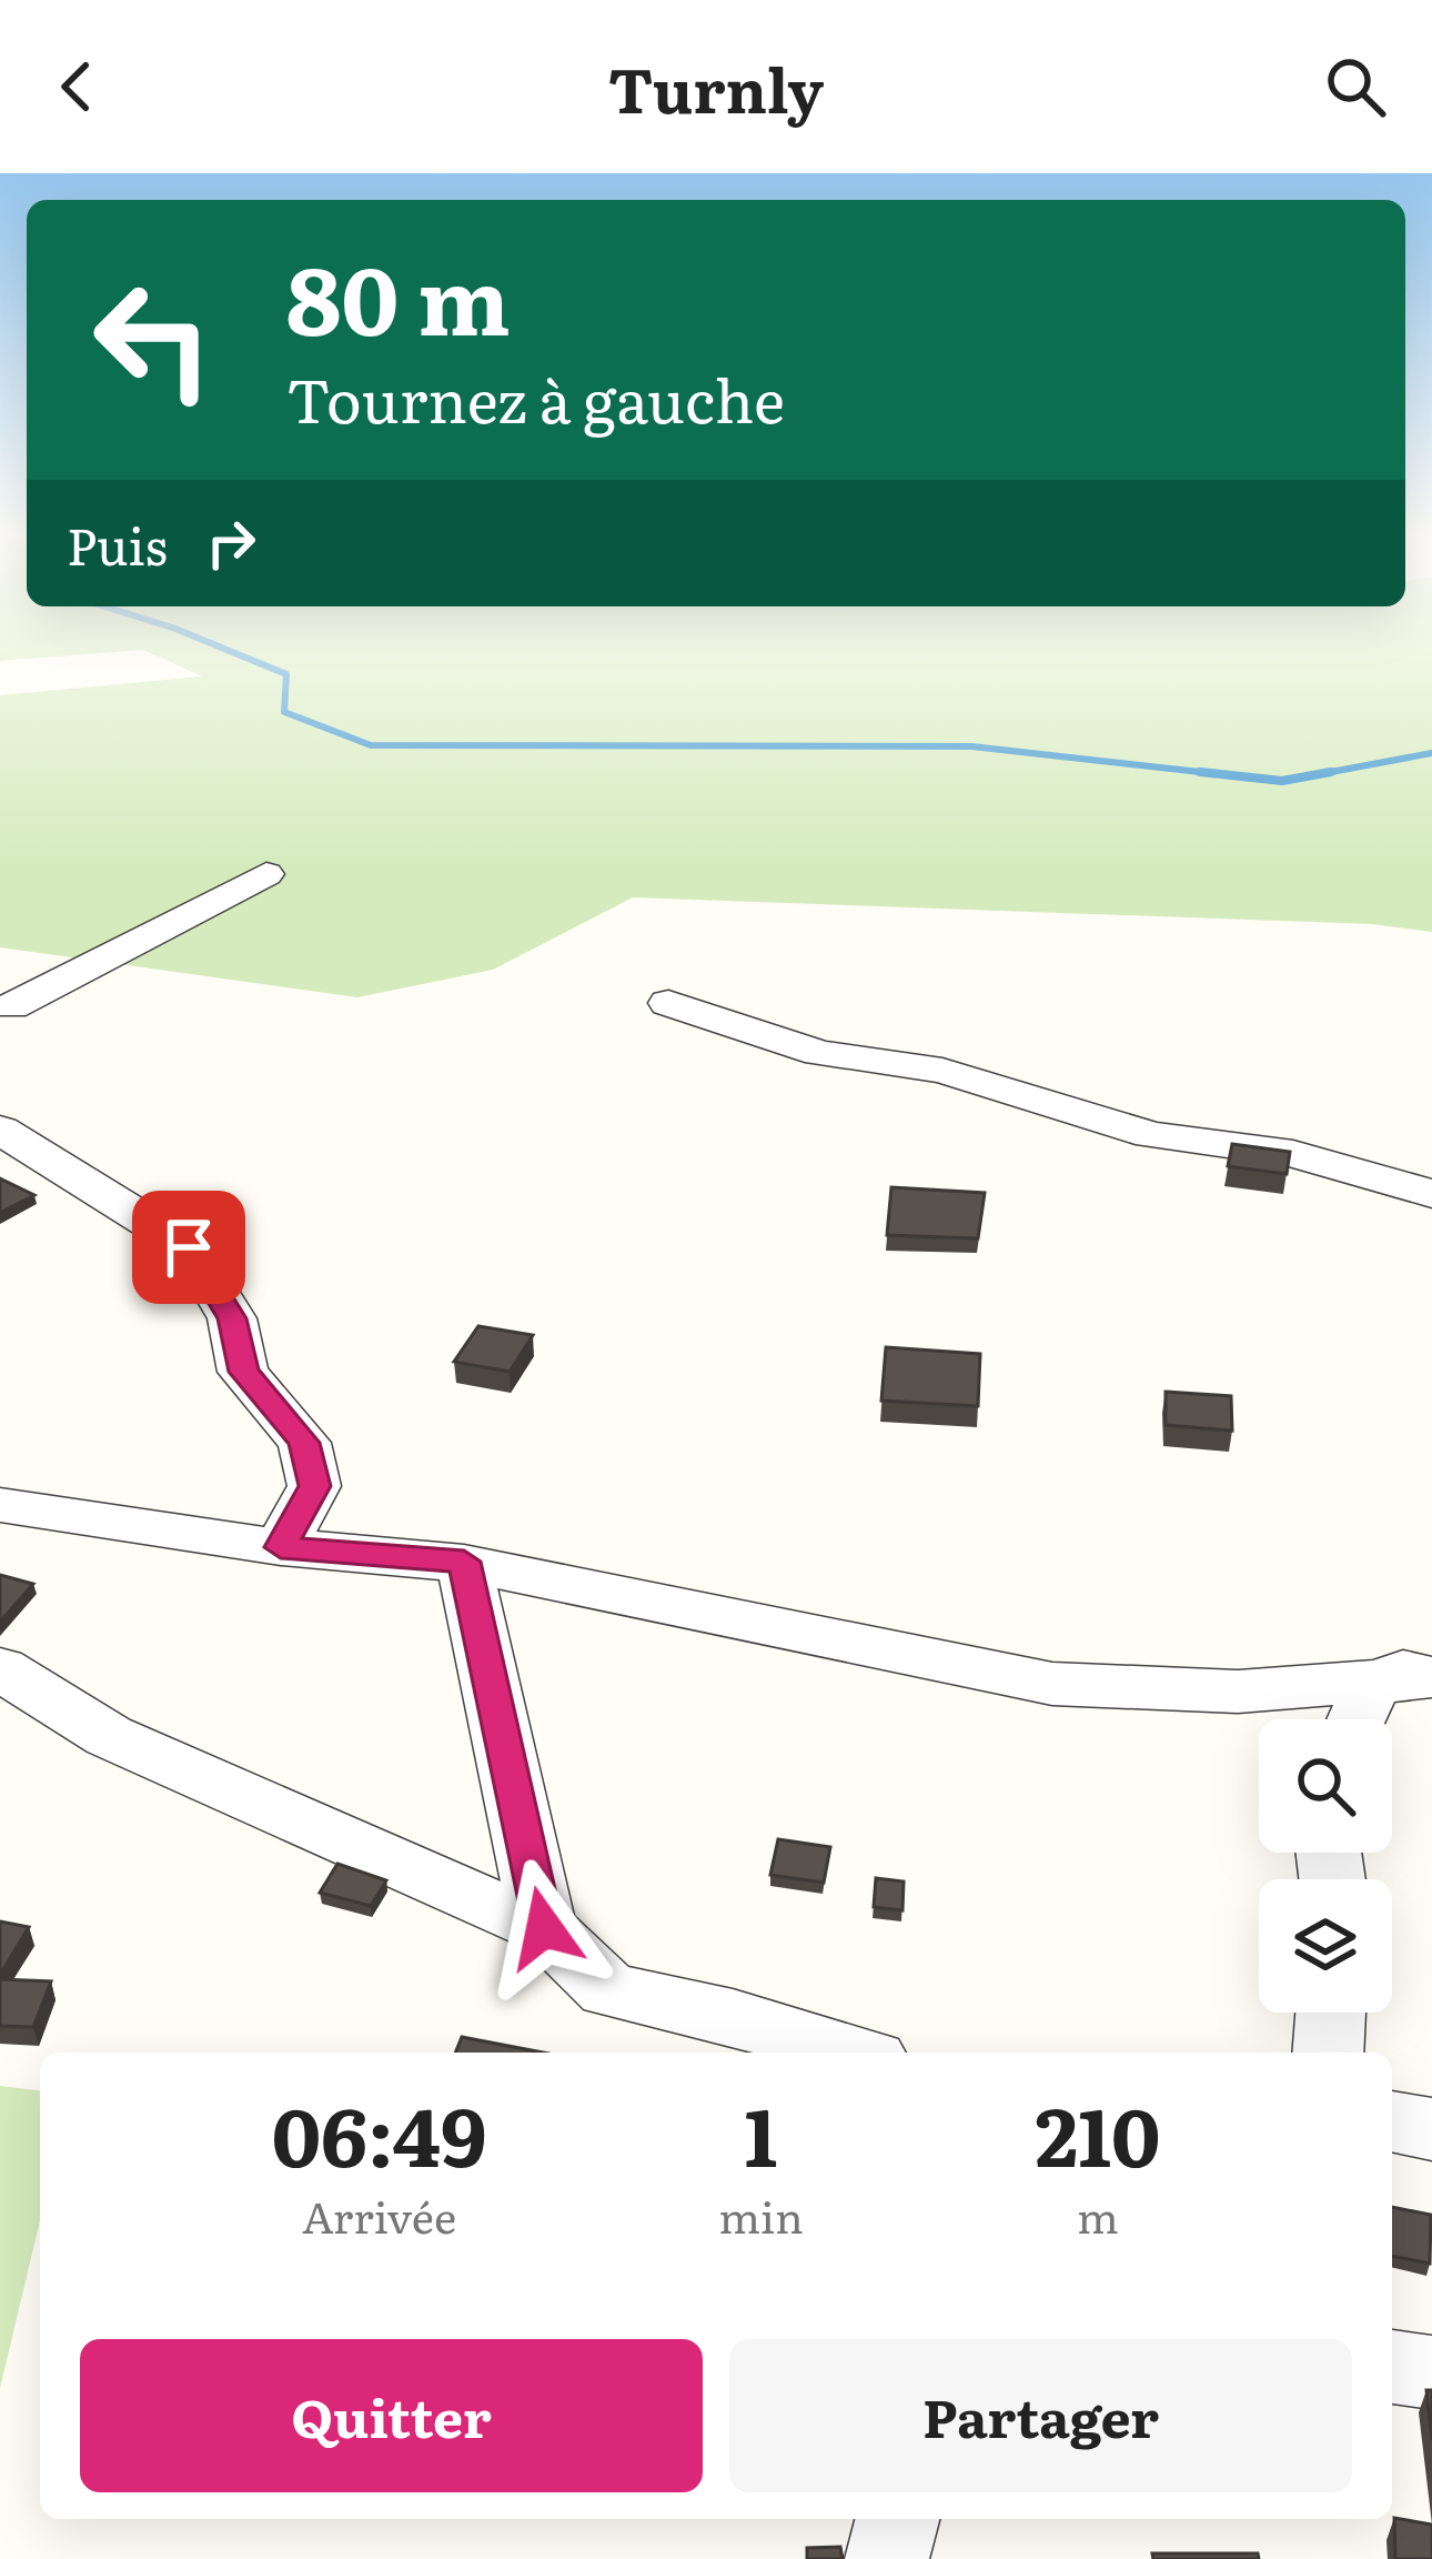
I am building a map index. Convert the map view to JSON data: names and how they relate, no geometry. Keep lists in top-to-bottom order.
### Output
{
  "page": {
    "header": "Turnly",
    "turn": ["80 m", "Tournez à gauche"],
    "then": "Puis",
    "eta": [
      "06:49",
      "Arrivée",
      "1",
      "min",
      "210",
      "m"
    ],
    "buttons": ["Quitter", "Partager"]
  }
}
